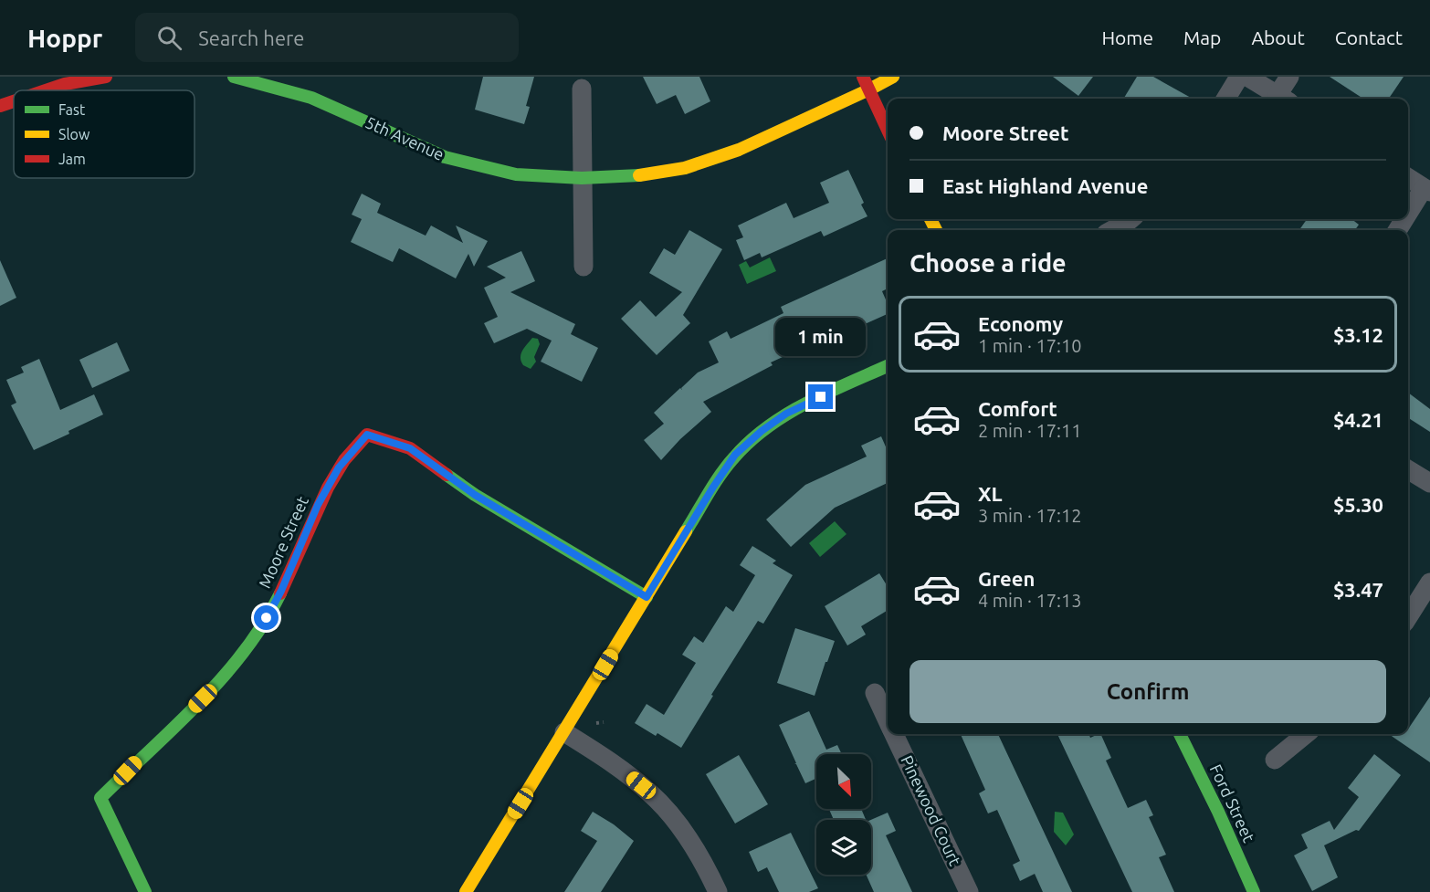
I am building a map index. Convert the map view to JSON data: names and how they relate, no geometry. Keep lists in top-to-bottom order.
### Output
{
  "streets": {
    "street": [
      "5th Avenue",
      "Moore Street",
      "Ford Street",
      "Pinewood Court"
    ]
  },
  "legend": ["Fast", "Slow", "Jam"],
  "north": "bottom right",
  "page": {
    "header": "Hoppr",
    "search": "Search here",
    "nav": [
      "Home",
      "Map",
      "About",
      "Contact"
    ],
    "banner": ["Moore Street", "East Highland Avenue"],
    "heading": "Choose a ride",
    "list": [
      {
        "name": "Economy",
        "note": "1 min · 17:10",
        "value": "$3.12"
      },
      {
        "name": "Comfort",
        "note": "2 min · 17:11",
        "value": "$4.21"
      },
      {
        "name": "XL",
        "note": "3 min · 17:12",
        "value": "$5.30"
      },
      {
        "name": "Green",
        "note": "4 min · 17:13",
        "value": "$3.47"
      }
    ],
    "bubble": "1 min",
    "buttons": "Confirm"
  }
}
